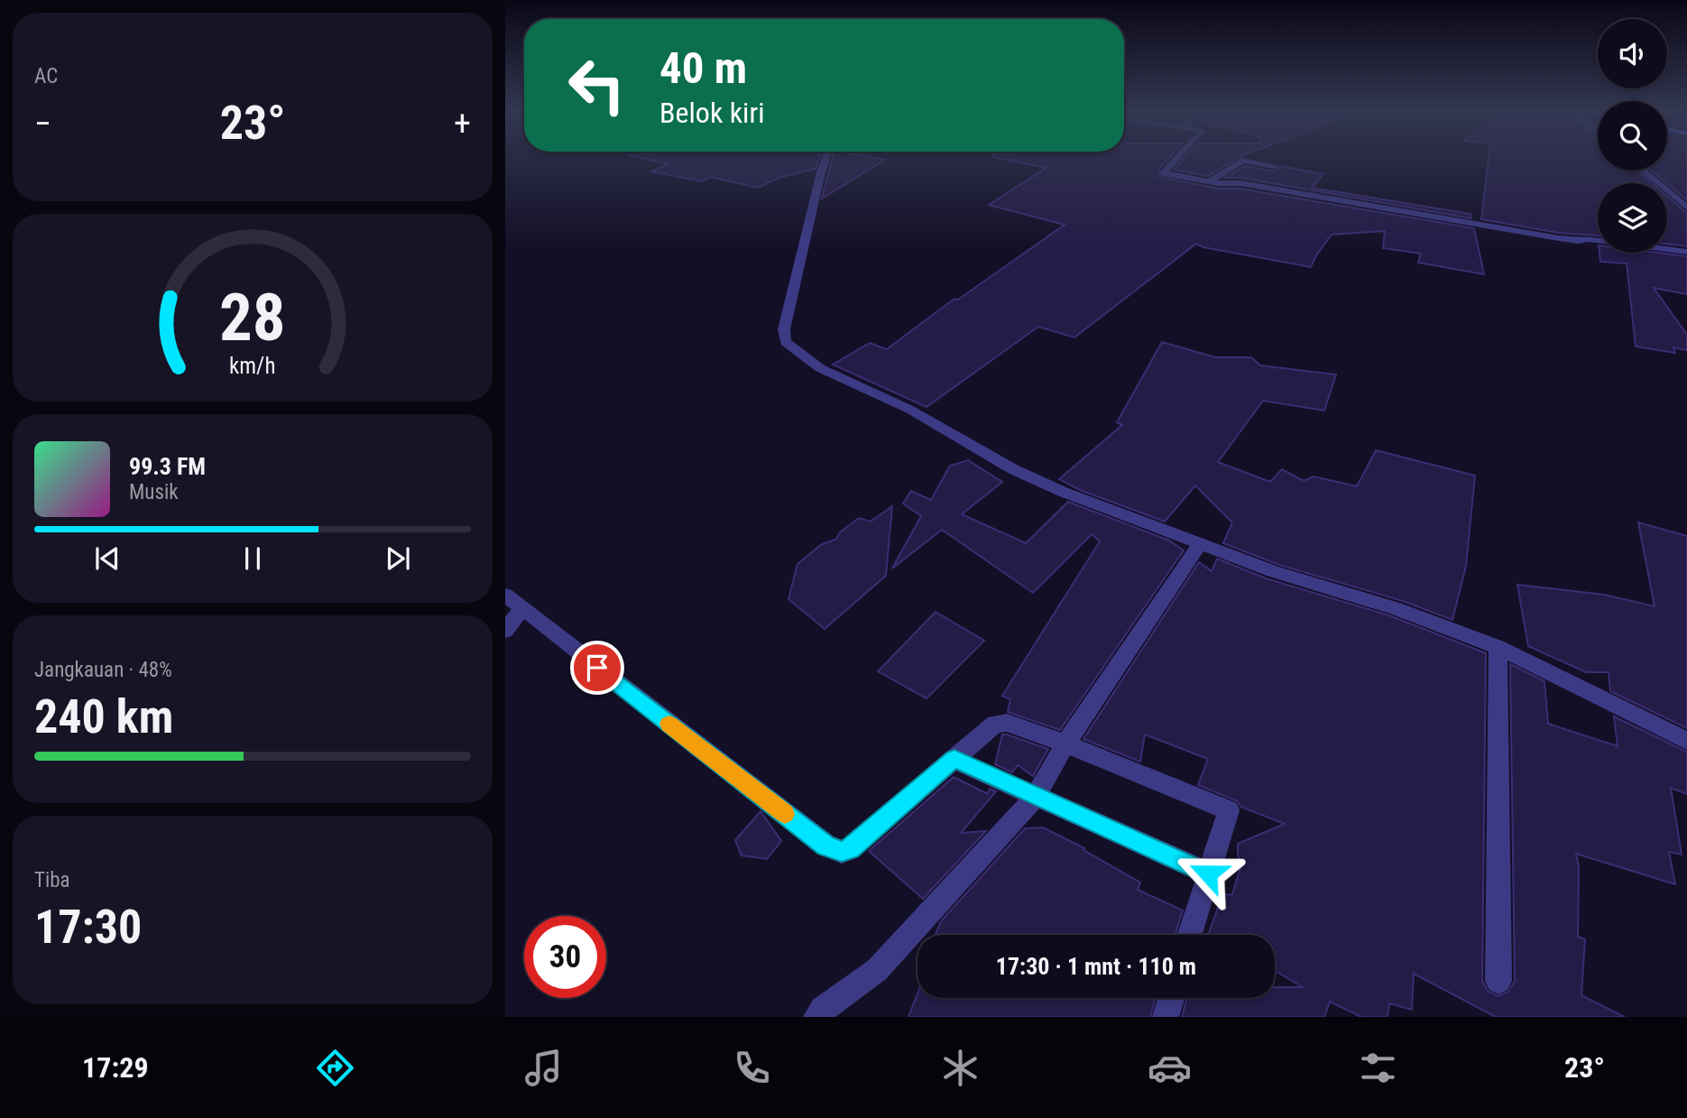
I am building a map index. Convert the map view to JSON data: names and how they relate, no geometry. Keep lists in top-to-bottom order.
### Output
{
  "page": {
    "tile": [
      "AC",
      ["Jangkauan · 48%", "240 km"],
      ["Tiba", "17:30"]
    ],
    "turn": ["40 m", "Belok kiri"],
    "heat": ["−", "23°", "+"],
    "song": ["99.3 FM", "Musik"],
    "limit": "30",
    "trip": "17:30 · 1 mnt · 110 m",
    "tabs": ["17:29", "23°"],
    "gauge": ["28", "km/h"]
  }
}
